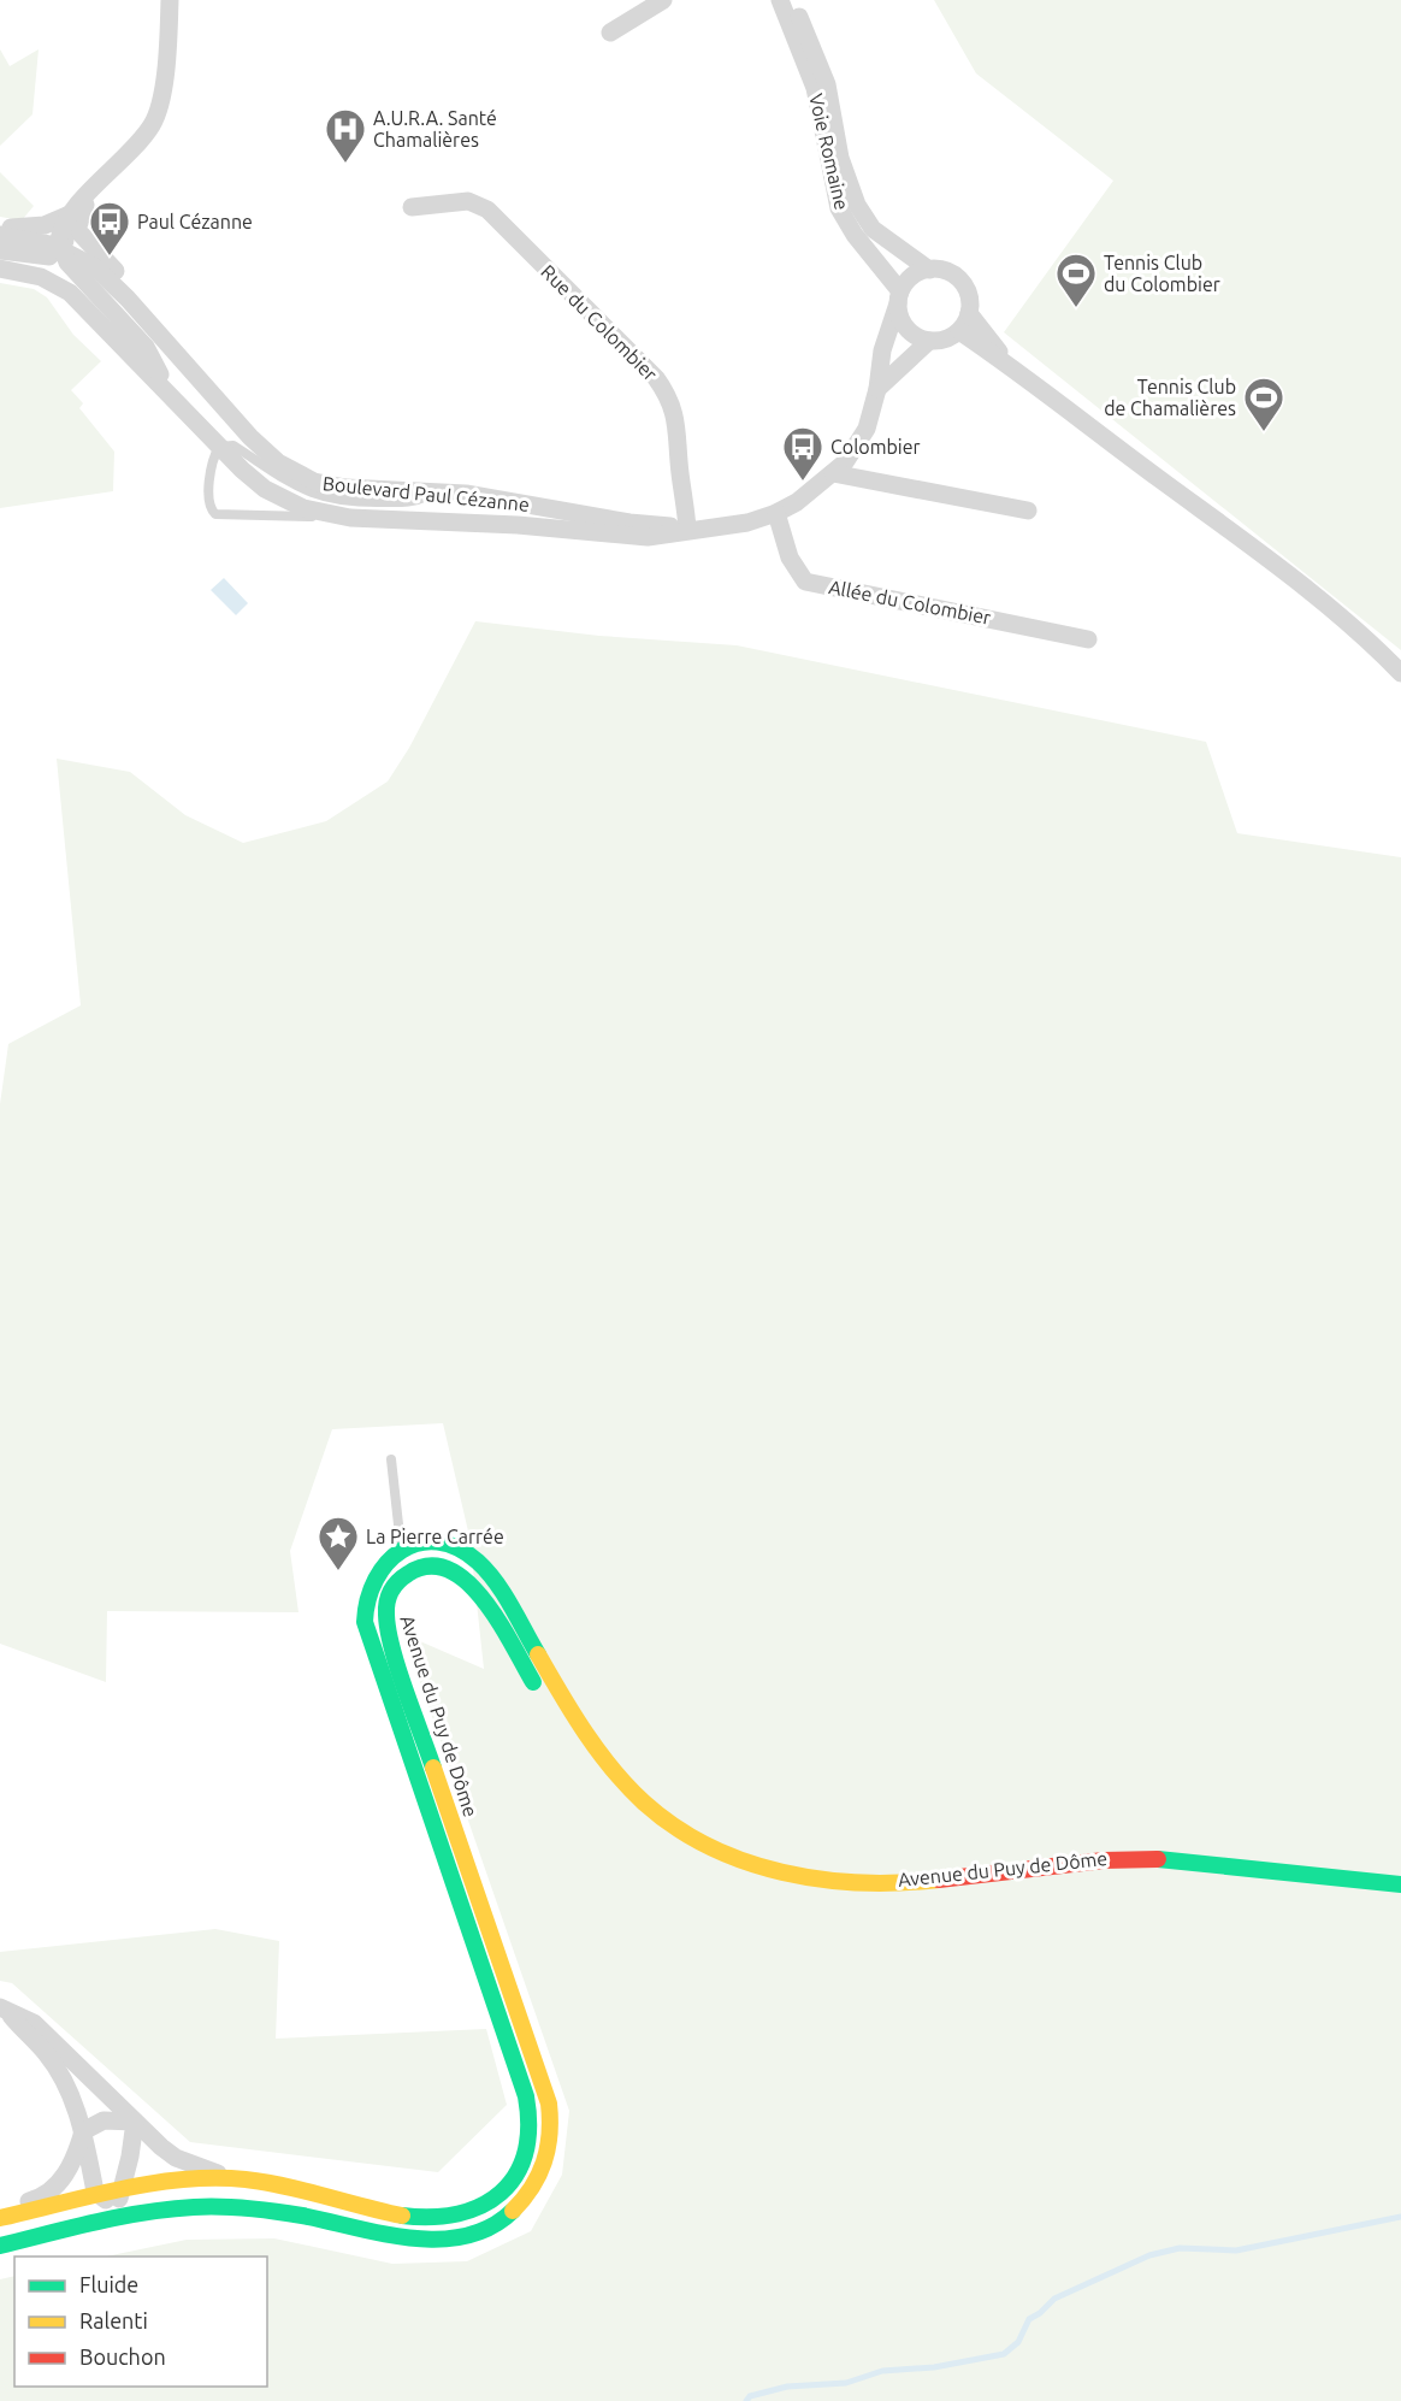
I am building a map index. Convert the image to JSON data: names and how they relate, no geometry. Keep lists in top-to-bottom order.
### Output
{
  "streets": {
    "main road": ["Avenue du Puy de Dôme"],
    "street": [
      "Voie Romaine",
      "Rue du Colombier",
      "Boulevard Paul Cézanne",
      "Allée du Colombier"
    ]
  },
  "crossings": [
    ["Voie Romaine", "Boulevard Paul Cézanne"],
    ["Rue du Colombier", "Boulevard Paul Cézanne"],
    ["Boulevard Paul Cézanne", "Allée du Colombier"]
  ],
  "places": {
    "hospital": ["A.U.R.A. Santé Chamalières"],
    "bus stop": ["Paul Cézanne", "Colombier"],
    "sports": ["Tennis Club du Colombier", "Tennis Club de Chamalières"],
    "place": ["La Pierre Carrée"]
  },
  "legend": ["Fluide", "Ralenti", "Bouchon"]
}
